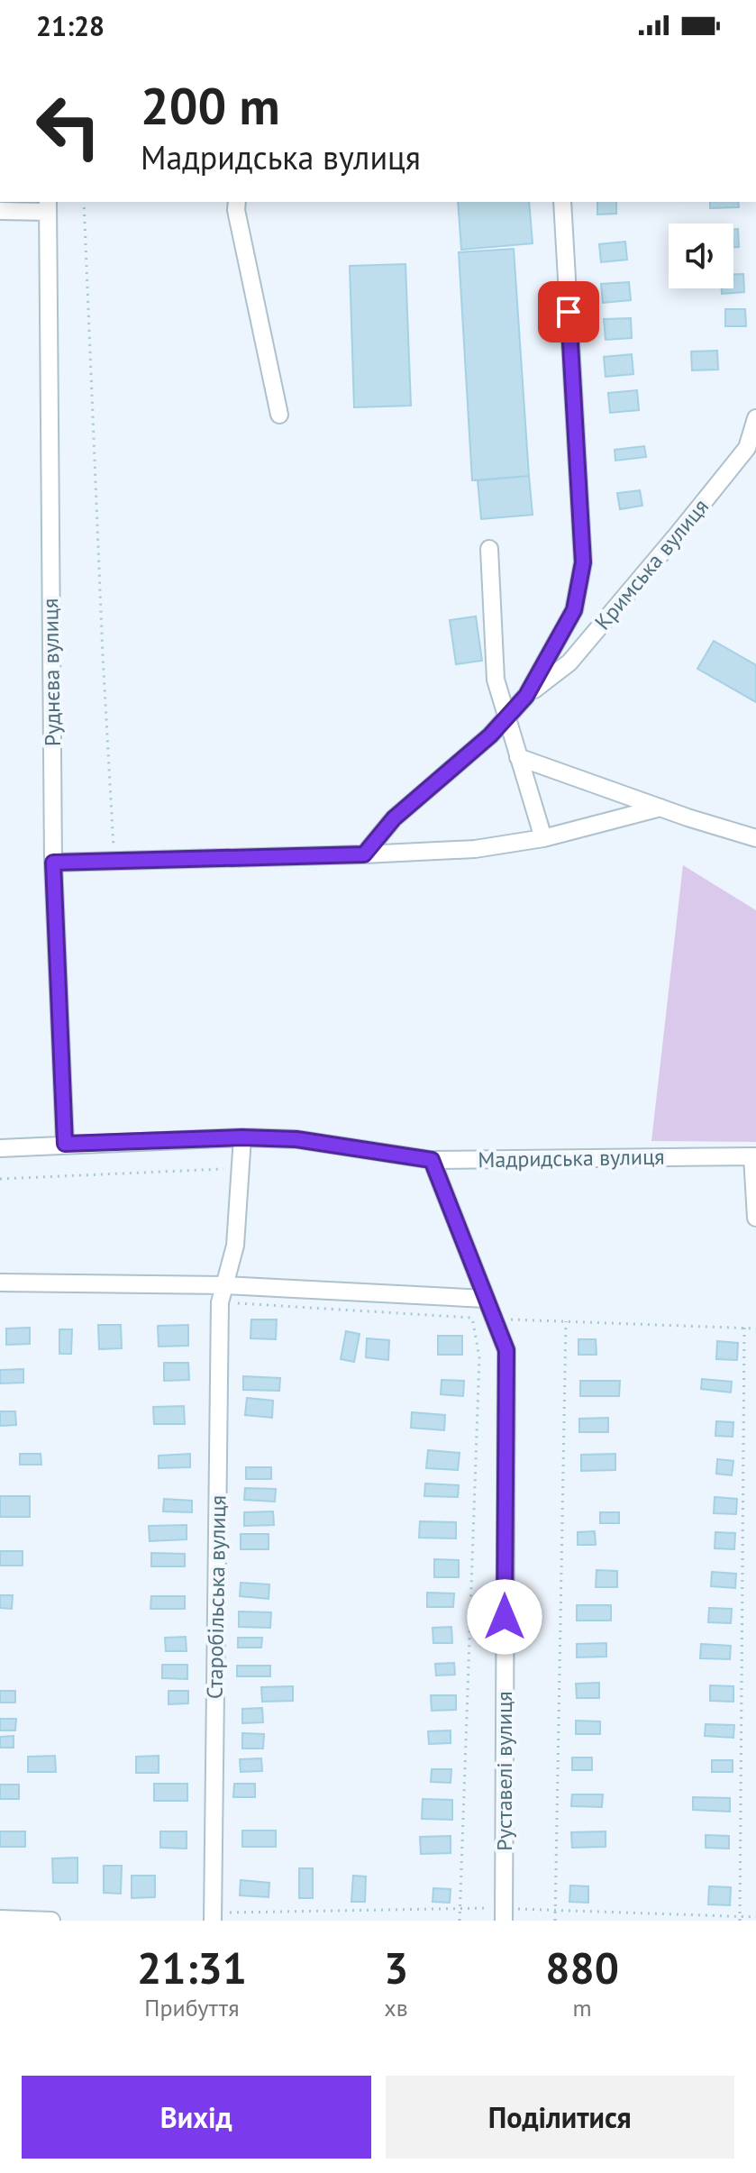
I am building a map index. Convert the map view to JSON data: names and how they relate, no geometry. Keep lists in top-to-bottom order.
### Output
{
  "streets": {
    "street": [
      "Кримська вулиця",
      "Руднєва вулиця",
      "Мадридська вулиця",
      "Старобільська вулиця",
      "Руставелі вулиця"
    ]
  },
  "crossings": [
    ["Руднєва вулиця", "Мадридська вулиця"],
    ["Мадридська вулиця", "Старобільська вулиця"],
    ["Мадридська вулиця", "Руставелі вулиця"]
  ],
  "page": {
    "status": "21:28",
    "turn": ["200 m", "Мадридська вулиця"],
    "eta": [
      "21:31",
      "Прибуття",
      "3",
      "хв",
      "880",
      "m"
    ],
    "buttons": ["Вихід", "Поділитися"]
  }
}
